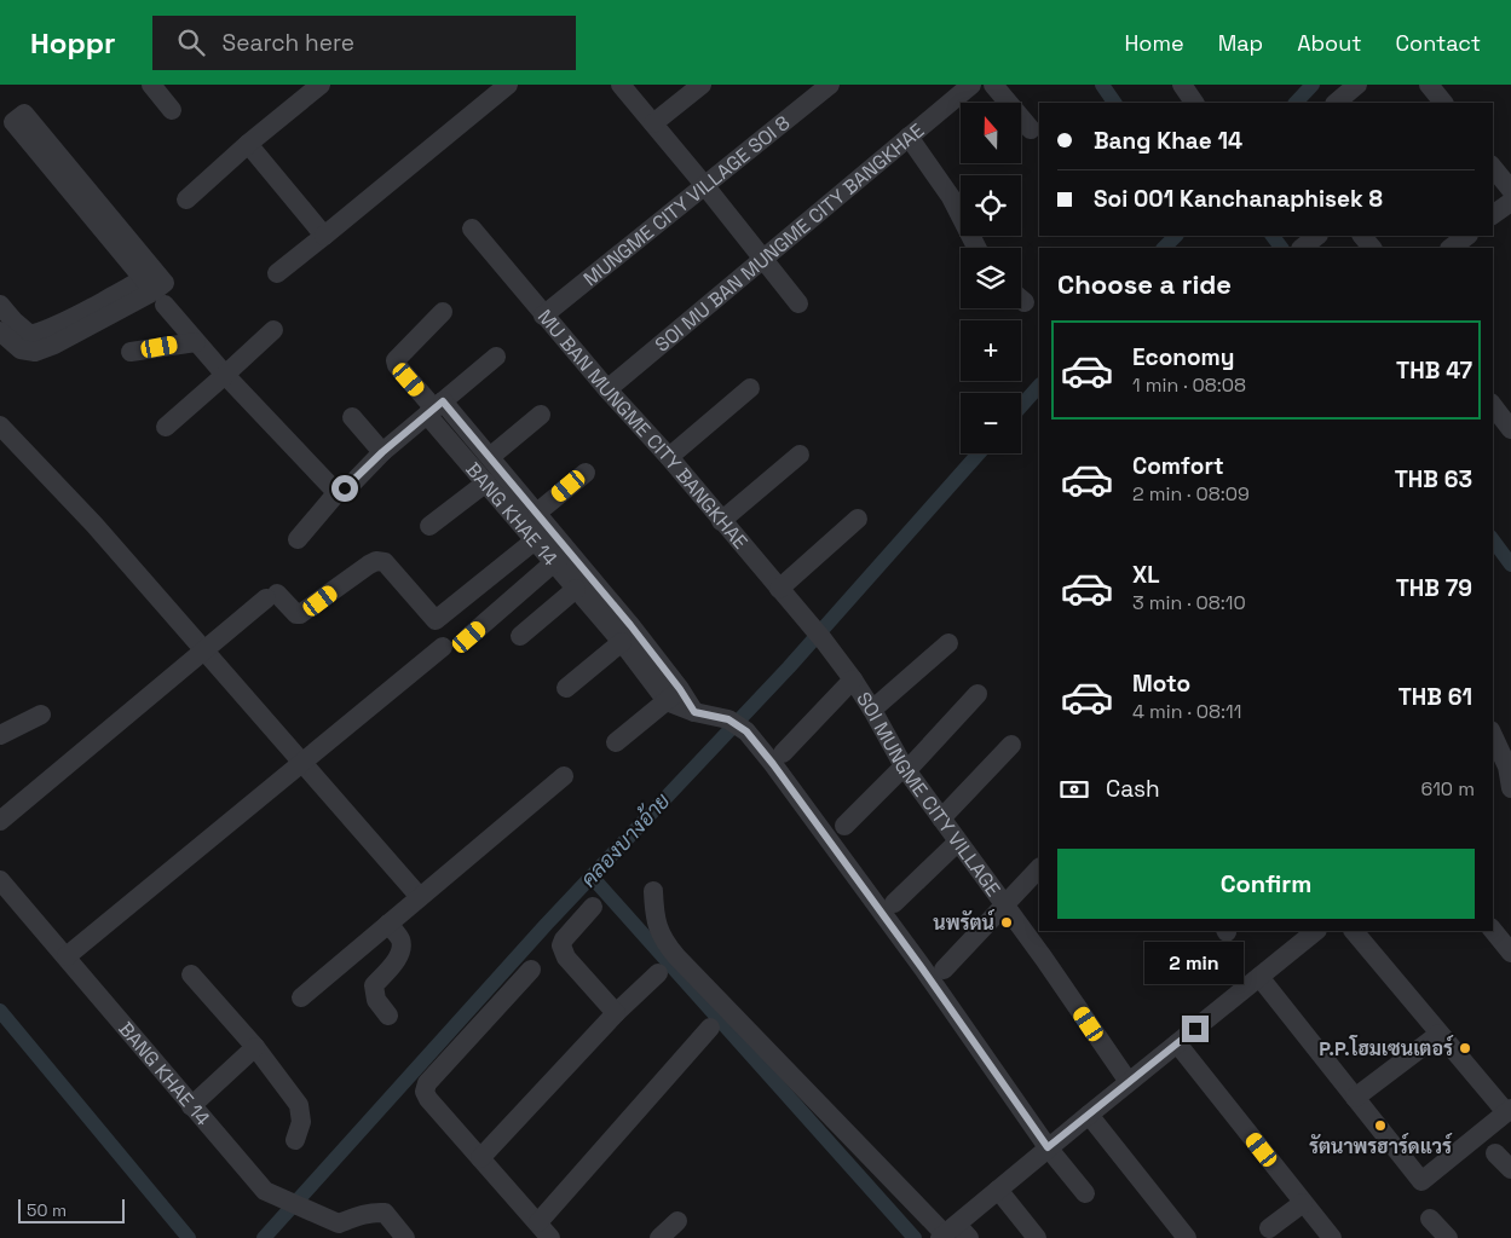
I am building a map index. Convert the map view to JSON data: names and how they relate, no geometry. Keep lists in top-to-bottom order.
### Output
{
  "streets": {
    "street": [
      "MUNGME CITY VILLAGE SOI 8",
      "SOI MU BAN MUNGME CITY BANGKHAE",
      "MU BAN MUNGME CITY BANGKHAE",
      "BANG KHAE 14",
      "SOI MUNGME CITY VILLAGE"
    ]
  },
  "crossings": [
    ["MUNGME CITY VILLAGE SOI 8", "MU BAN MUNGME CITY BANGKHAE"],
    ["SOI MU BAN MUNGME CITY BANGKHAE", "MU BAN MUNGME CITY BANGKHAE"],
    ["MU BAN MUNGME CITY BANGKHAE", "SOI MUNGME CITY VILLAGE"]
  ],
  "water": ["คลองบางอ้าย"],
  "places": ["นพรัตน์", "P.P.โฮมเซนเตอร์", "รัตนาพรฮาร์ดแวร์"],
  "scale_bar": "50 m",
  "north": "top",
  "page": {
    "header": "Hoppr",
    "search": "Search here",
    "nav": [
      "Home",
      "Map",
      "About",
      "Contact"
    ],
    "map_buttons": ["+", "−"],
    "banner": ["Bang Khae 14", "Soi 001 Kanchanaphisek 8"],
    "heading": "Choose a ride",
    "list": [
      {
        "name": "Economy",
        "note": "1 min · 08:08",
        "value": "THB 47"
      },
      {
        "name": "Comfort",
        "note": "2 min · 08:09",
        "value": "THB 63"
      },
      {
        "name": "XL",
        "note": "3 min · 08:10",
        "value": "THB 79"
      },
      {
        "name": "Moto",
        "note": "4 min · 08:11",
        "value": "THB 61"
      }
    ],
    "pay": ["Cash", "610 m"],
    "buttons": "Confirm",
    "bubble": "2 min",
    "scale": "50 m"
  }
}
